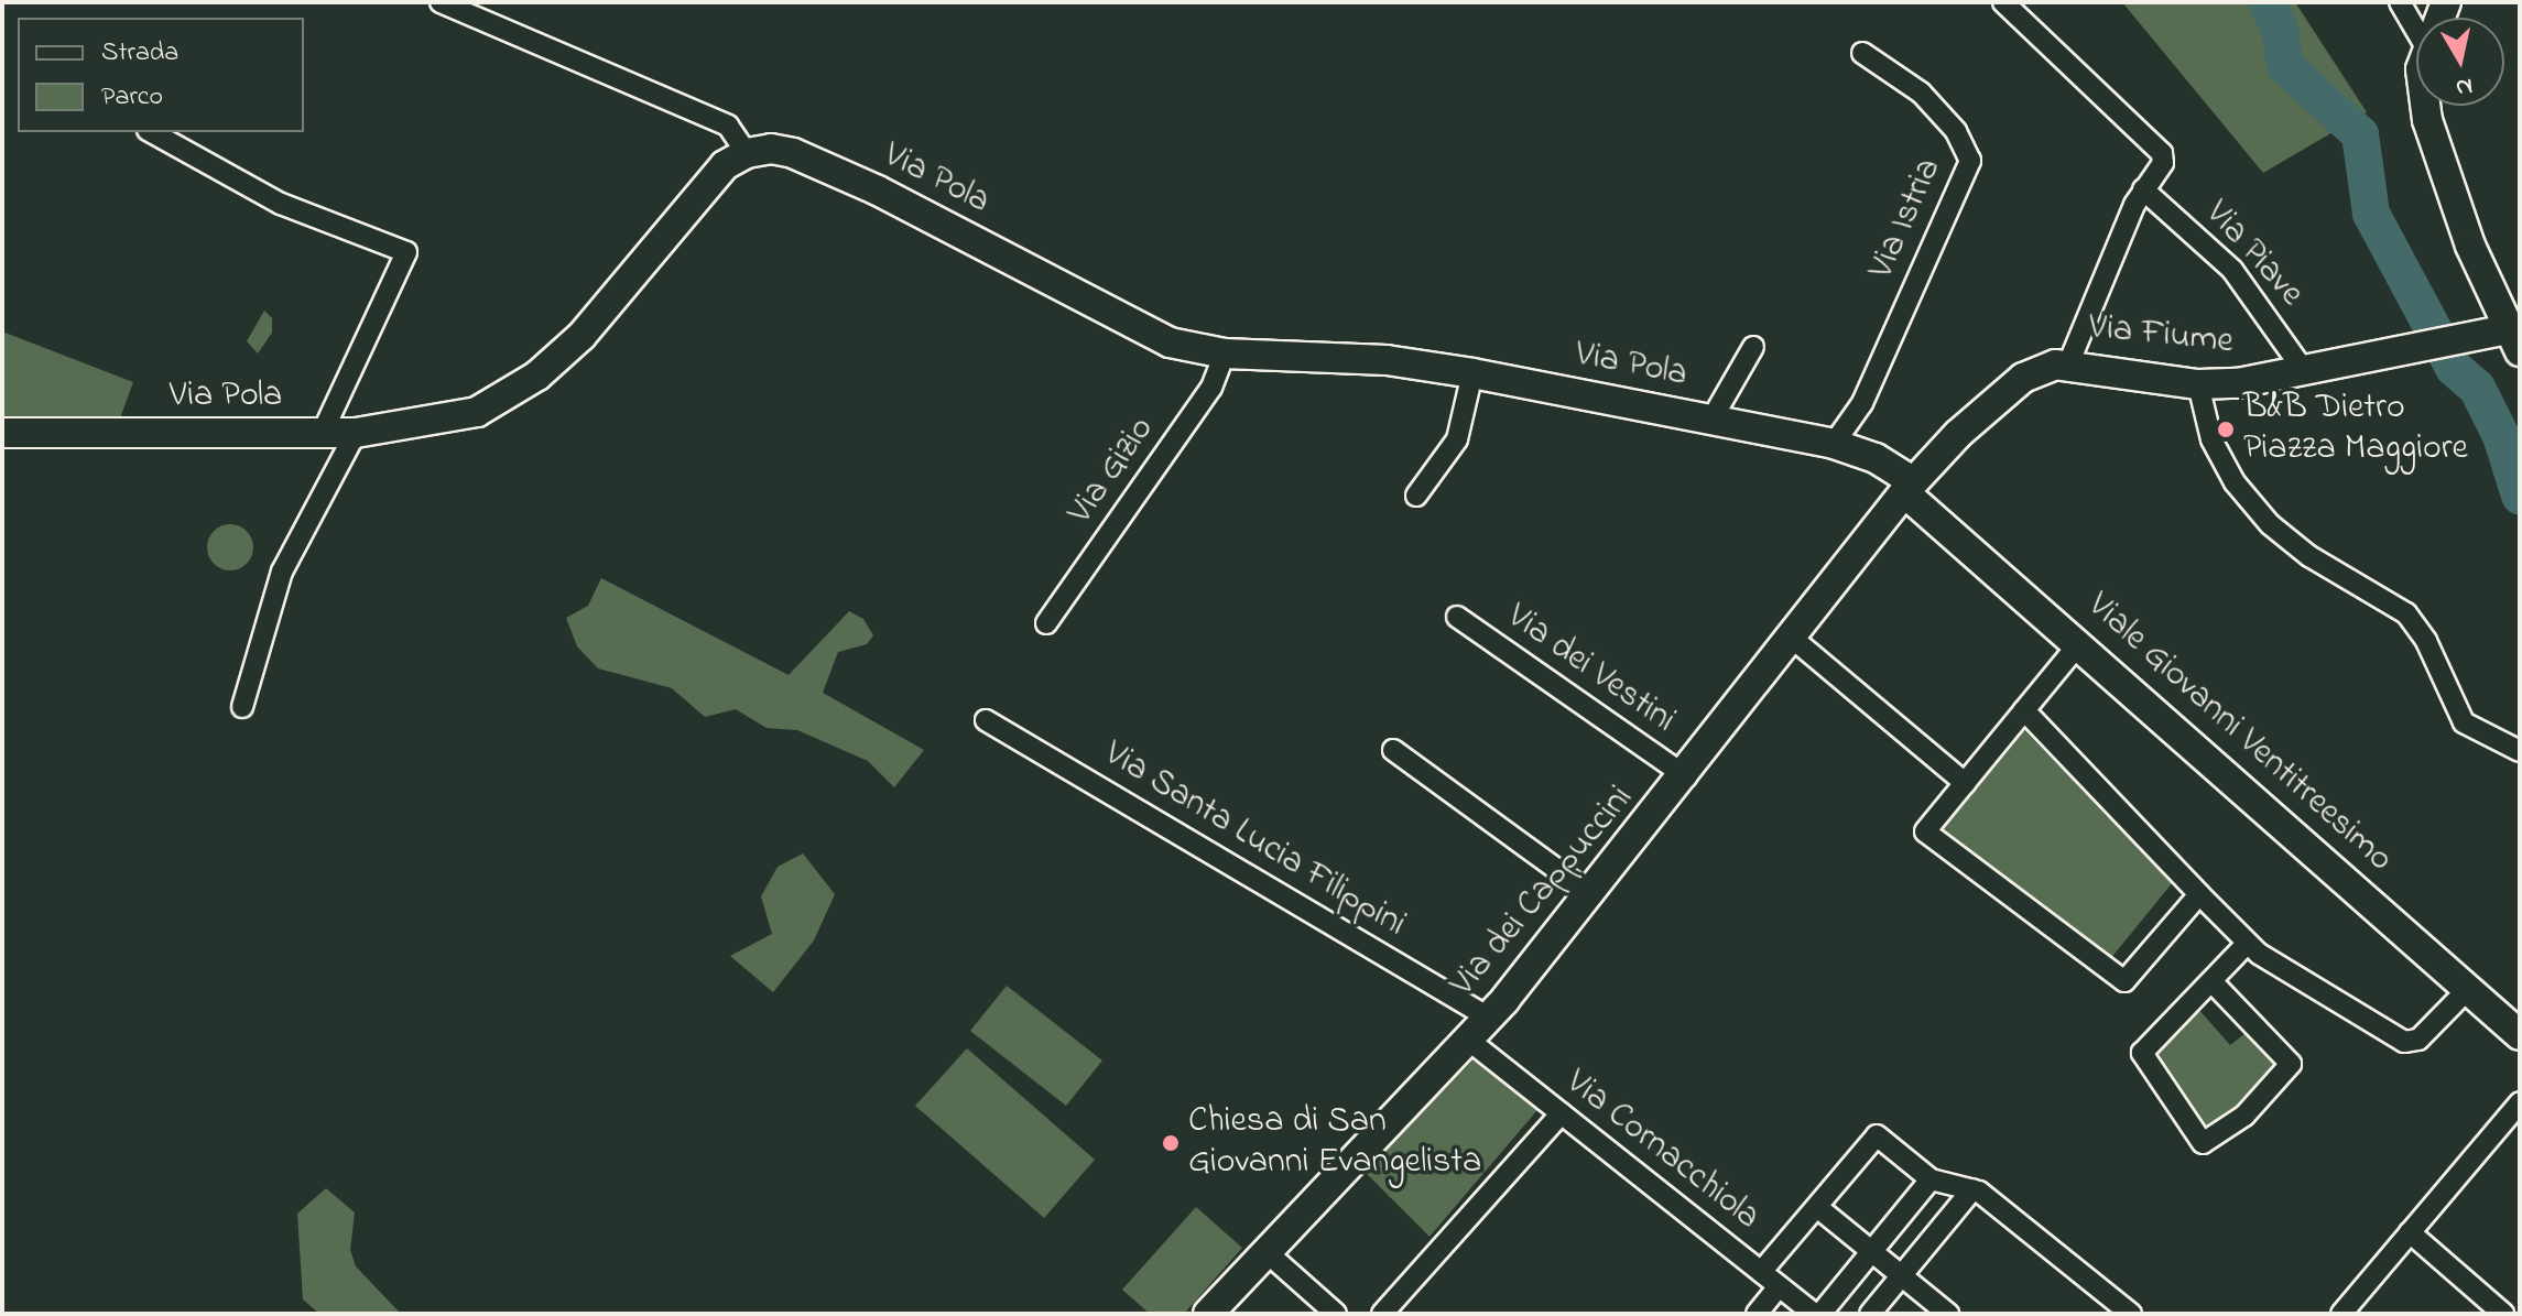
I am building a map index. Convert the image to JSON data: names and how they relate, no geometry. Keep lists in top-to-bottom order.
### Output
{
  "streets": {
    "street": [
      "Via Pola",
      "Via Istria",
      "Via Piave",
      "Via Fiume",
      "Via Gizio",
      "Via dei Vestini",
      "Viale Giovanni Ventitreesimo",
      "Via Santa Lucia Filippini",
      "Via dei Cappuccini",
      "Via Cornacchiola"
    ]
  },
  "crossings": [
    ["Via Pola", "Via Istria"],
    ["Via Pola", "Via Fiume"],
    ["Via Pola", "Via Gizio"],
    ["Via Pola", "Viale Giovanni Ventitreesimo"],
    ["Via Pola", "Via dei Cappuccini"],
    ["Via Piave", "Via Fiume"],
    ["Via Fiume", "Viale Giovanni Ventitreesimo"],
    ["Via Fiume", "Via dei Cappuccini"],
    ["Via dei Vestini", "Via dei Cappuccini"],
    ["Viale Giovanni Ventitreesimo", "Via dei Cappuccini"],
    ["Via Santa Lucia Filippini", "Via dei Cappuccini"],
    ["Via dei Cappuccini", "Via Cornacchiola"]
  ],
  "places": ["B&B Dietro Piazza Maggiore", "Chiesa di San Giovanni Evangelista"],
  "legend": ["Strada", "Parco"],
  "north": "bottom"
}
